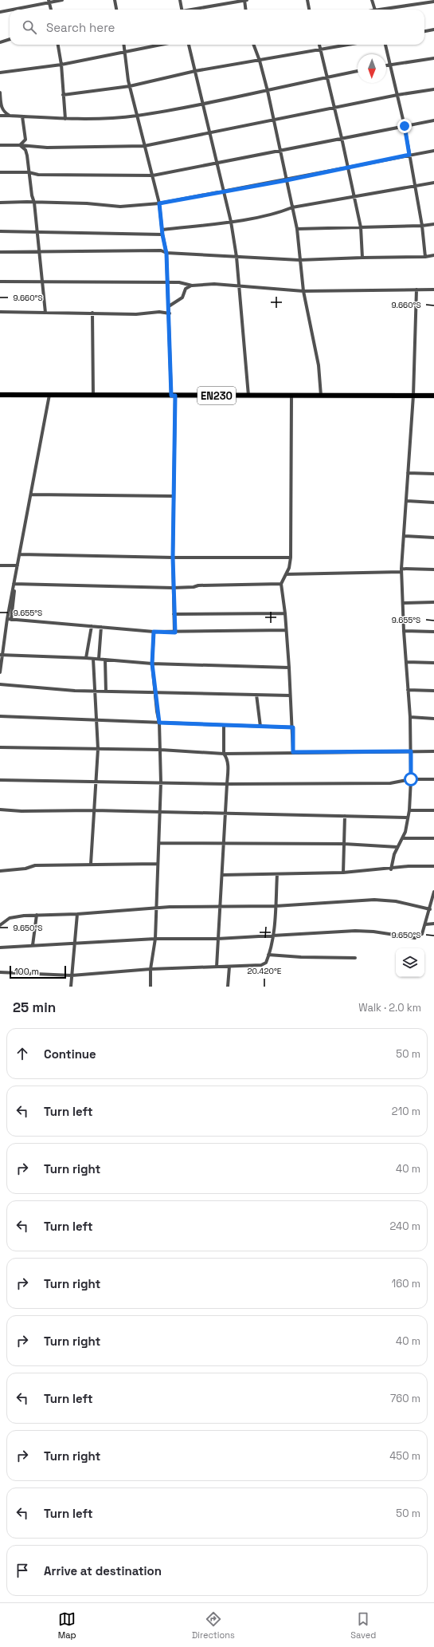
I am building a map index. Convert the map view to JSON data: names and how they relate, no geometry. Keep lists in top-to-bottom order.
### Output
{
  "streets": {
    "main road": ["EN230"]
  },
  "scale_bar": "100 m",
  "north": "bottom",
  "page": {
    "search": "Search here",
    "scale": "100 m",
    "heading": ["25 min", "Walk · 2.0 km"],
    "list": [
      ["Continue", "50 m"],
      ["Turn left", "210 m"],
      ["Turn right", "40 m"],
      ["Turn left", "240 m"],
      ["Turn right", "160 m"],
      ["Turn right", "40 m"],
      ["Turn left", "760 m"],
      ["Turn right", "450 m"],
      ["Turn left", "50 m"],
      "Arrive at destination"
    ],
    "nav": ["Map", "Directions", "Saved"]
  },
  "coordinates": [
    "9.660°S",
    "9.655°S",
    "9.650°S",
    "20.420°E"
  ]
}
